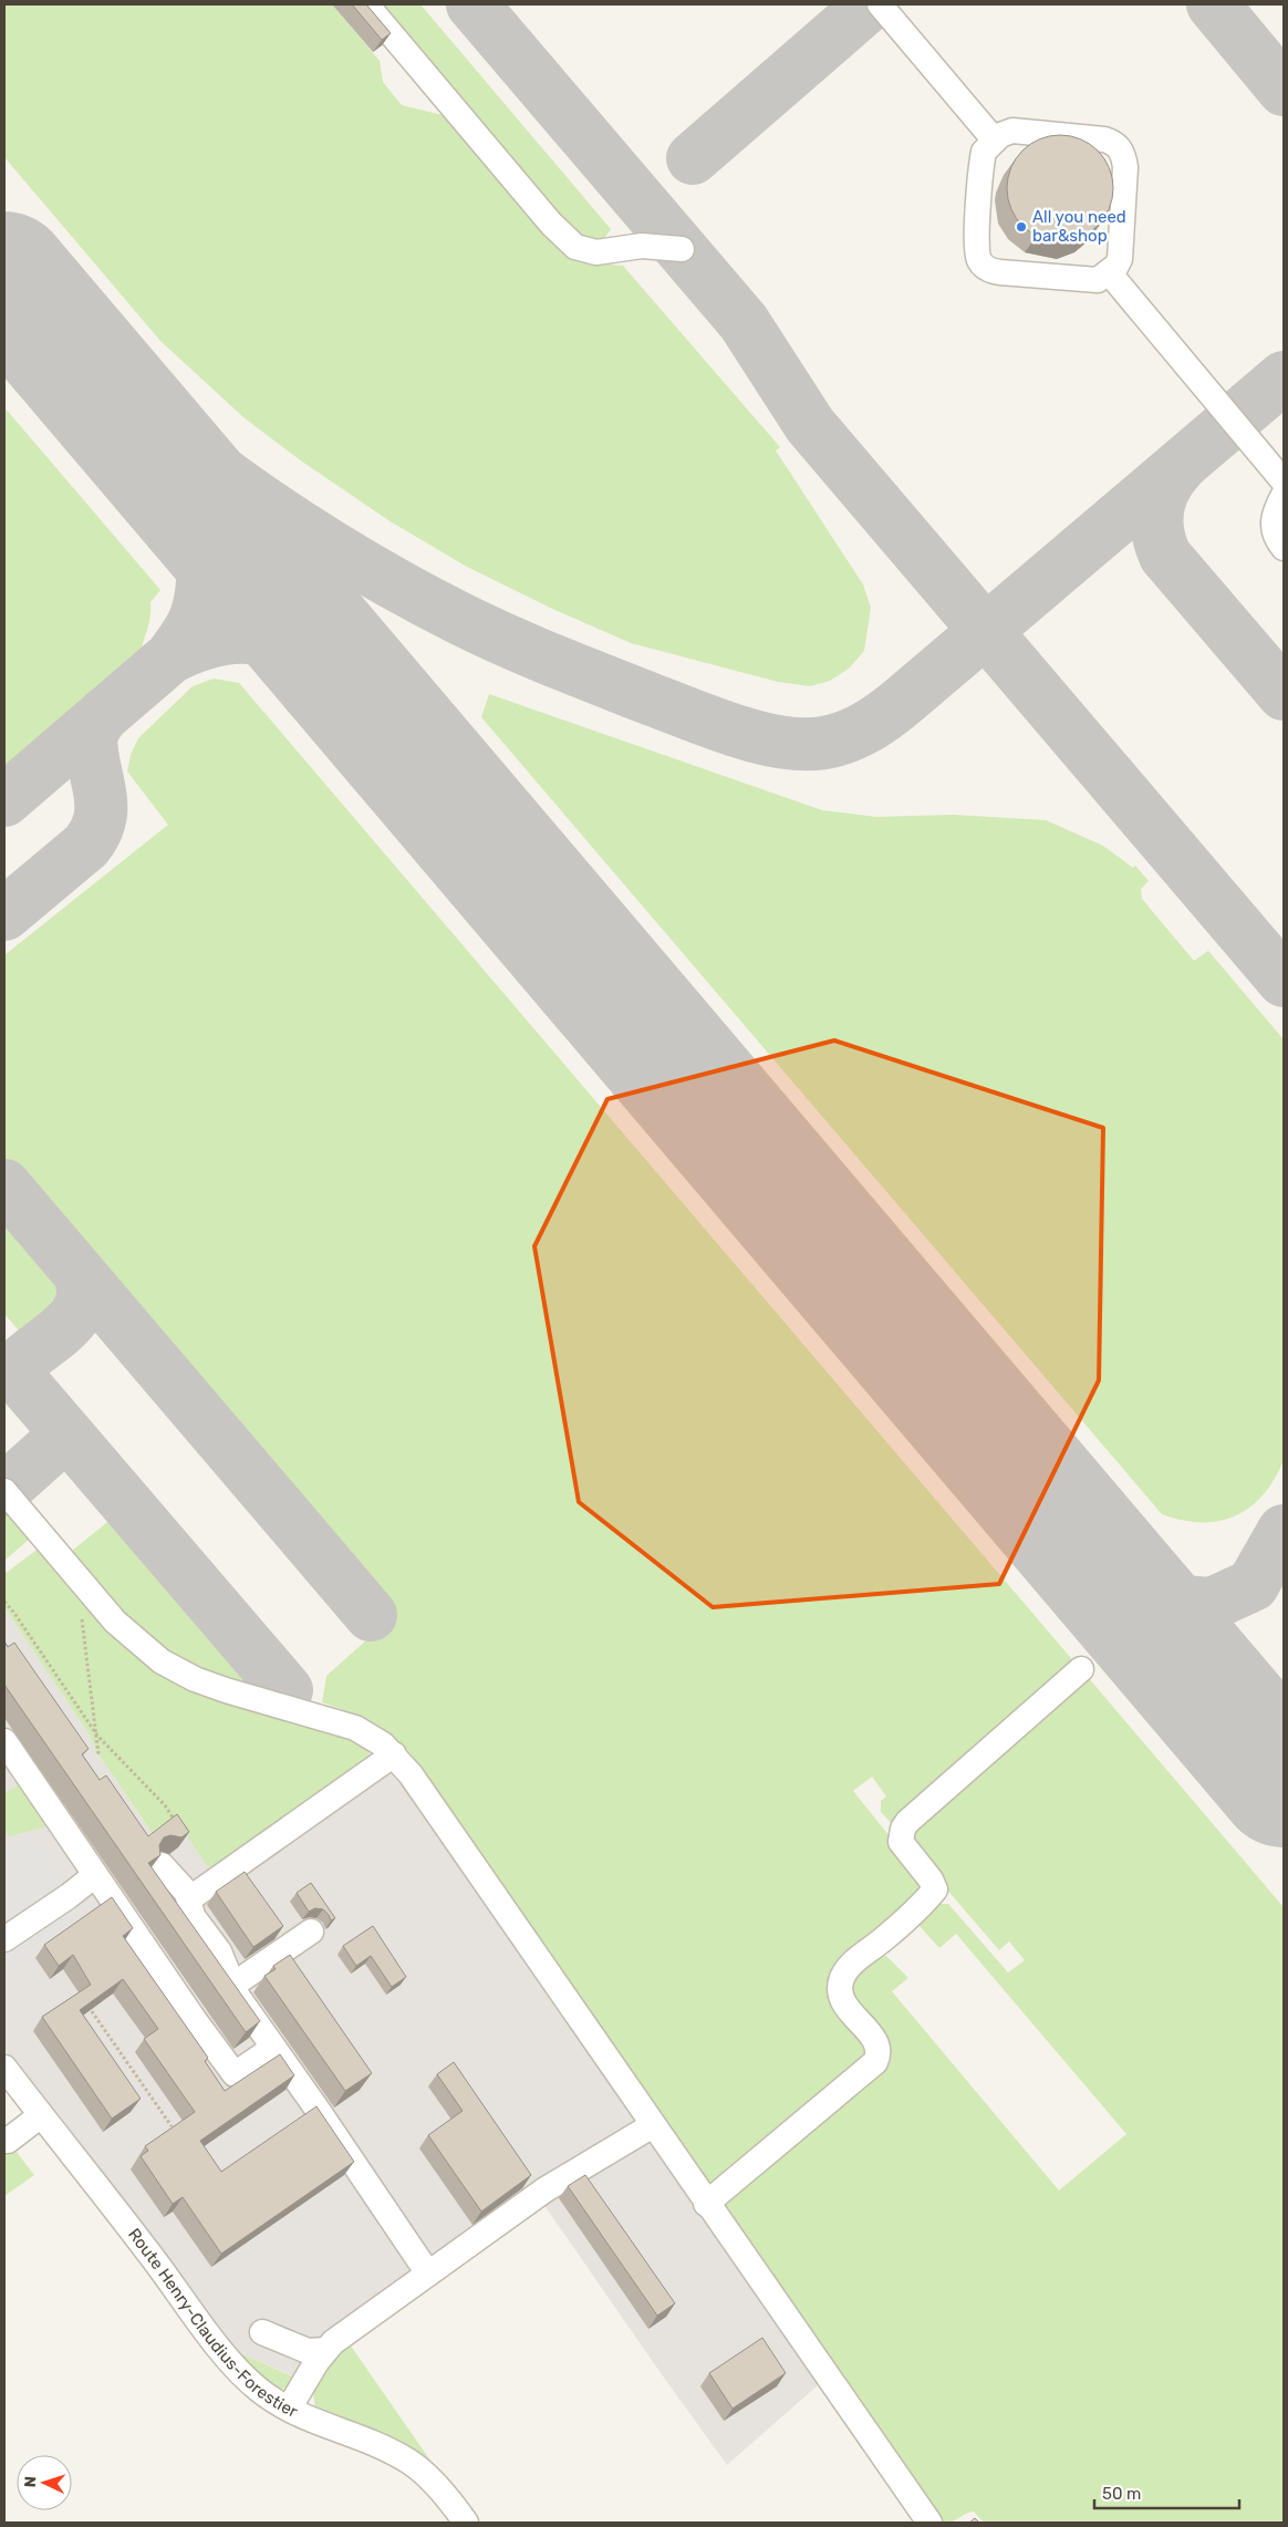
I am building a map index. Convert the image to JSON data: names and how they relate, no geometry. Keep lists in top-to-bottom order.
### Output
{
  "streets": {
    "street": ["Route Henry-Claudius-Forestier"]
  },
  "places": ["All you need bar&shop"],
  "scale_bar": "50 m",
  "north": "left"
}
